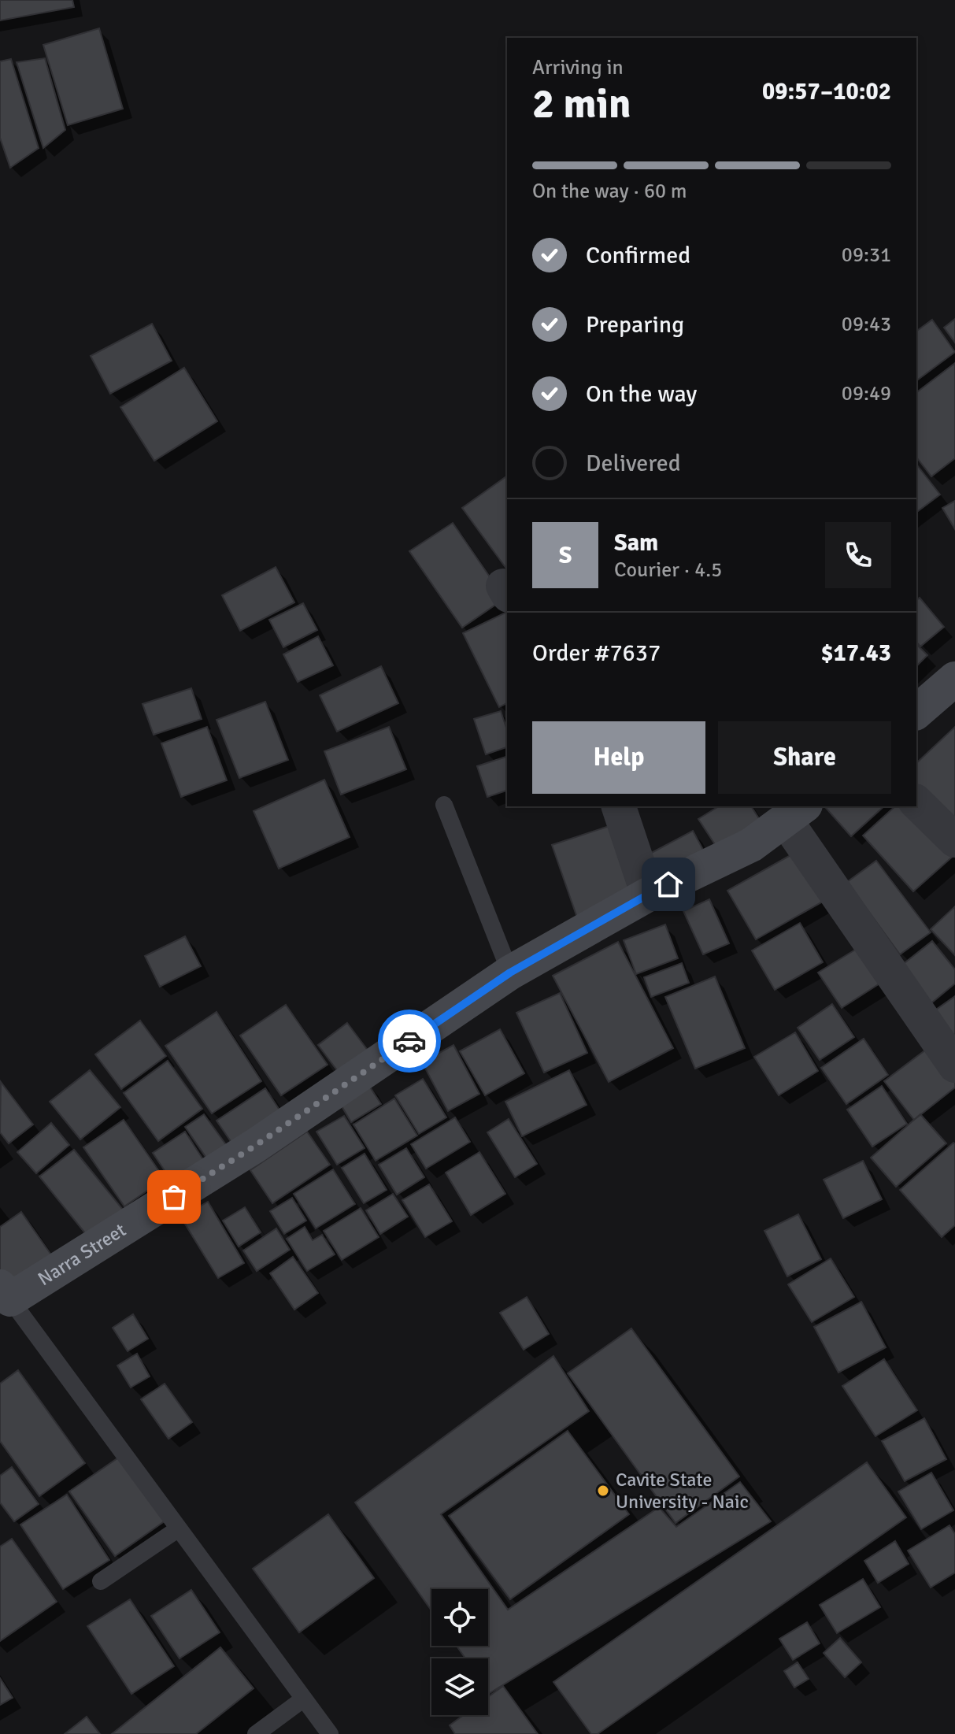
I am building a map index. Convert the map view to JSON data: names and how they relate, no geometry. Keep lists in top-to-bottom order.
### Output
{
  "streets": {
    "street": ["Narra Street"]
  },
  "places": ["Cavite State University - Naic"],
  "page": {
    "heading": ["2 min", "Arriving in", "09:57–10:02"],
    "panel": [
      "Sam",
      "Courier · 4.5",
      "Order #7637",
      "$17.43"
    ],
    "bar": "On the way · 60 m",
    "list": [
      ["Confirmed", "09:31"],
      ["Preparing", "09:43"],
      ["On the way", "09:49"],
      "Delivered"
    ],
    "round": "S",
    "buttons": ["Help", "Share"]
  }
}
